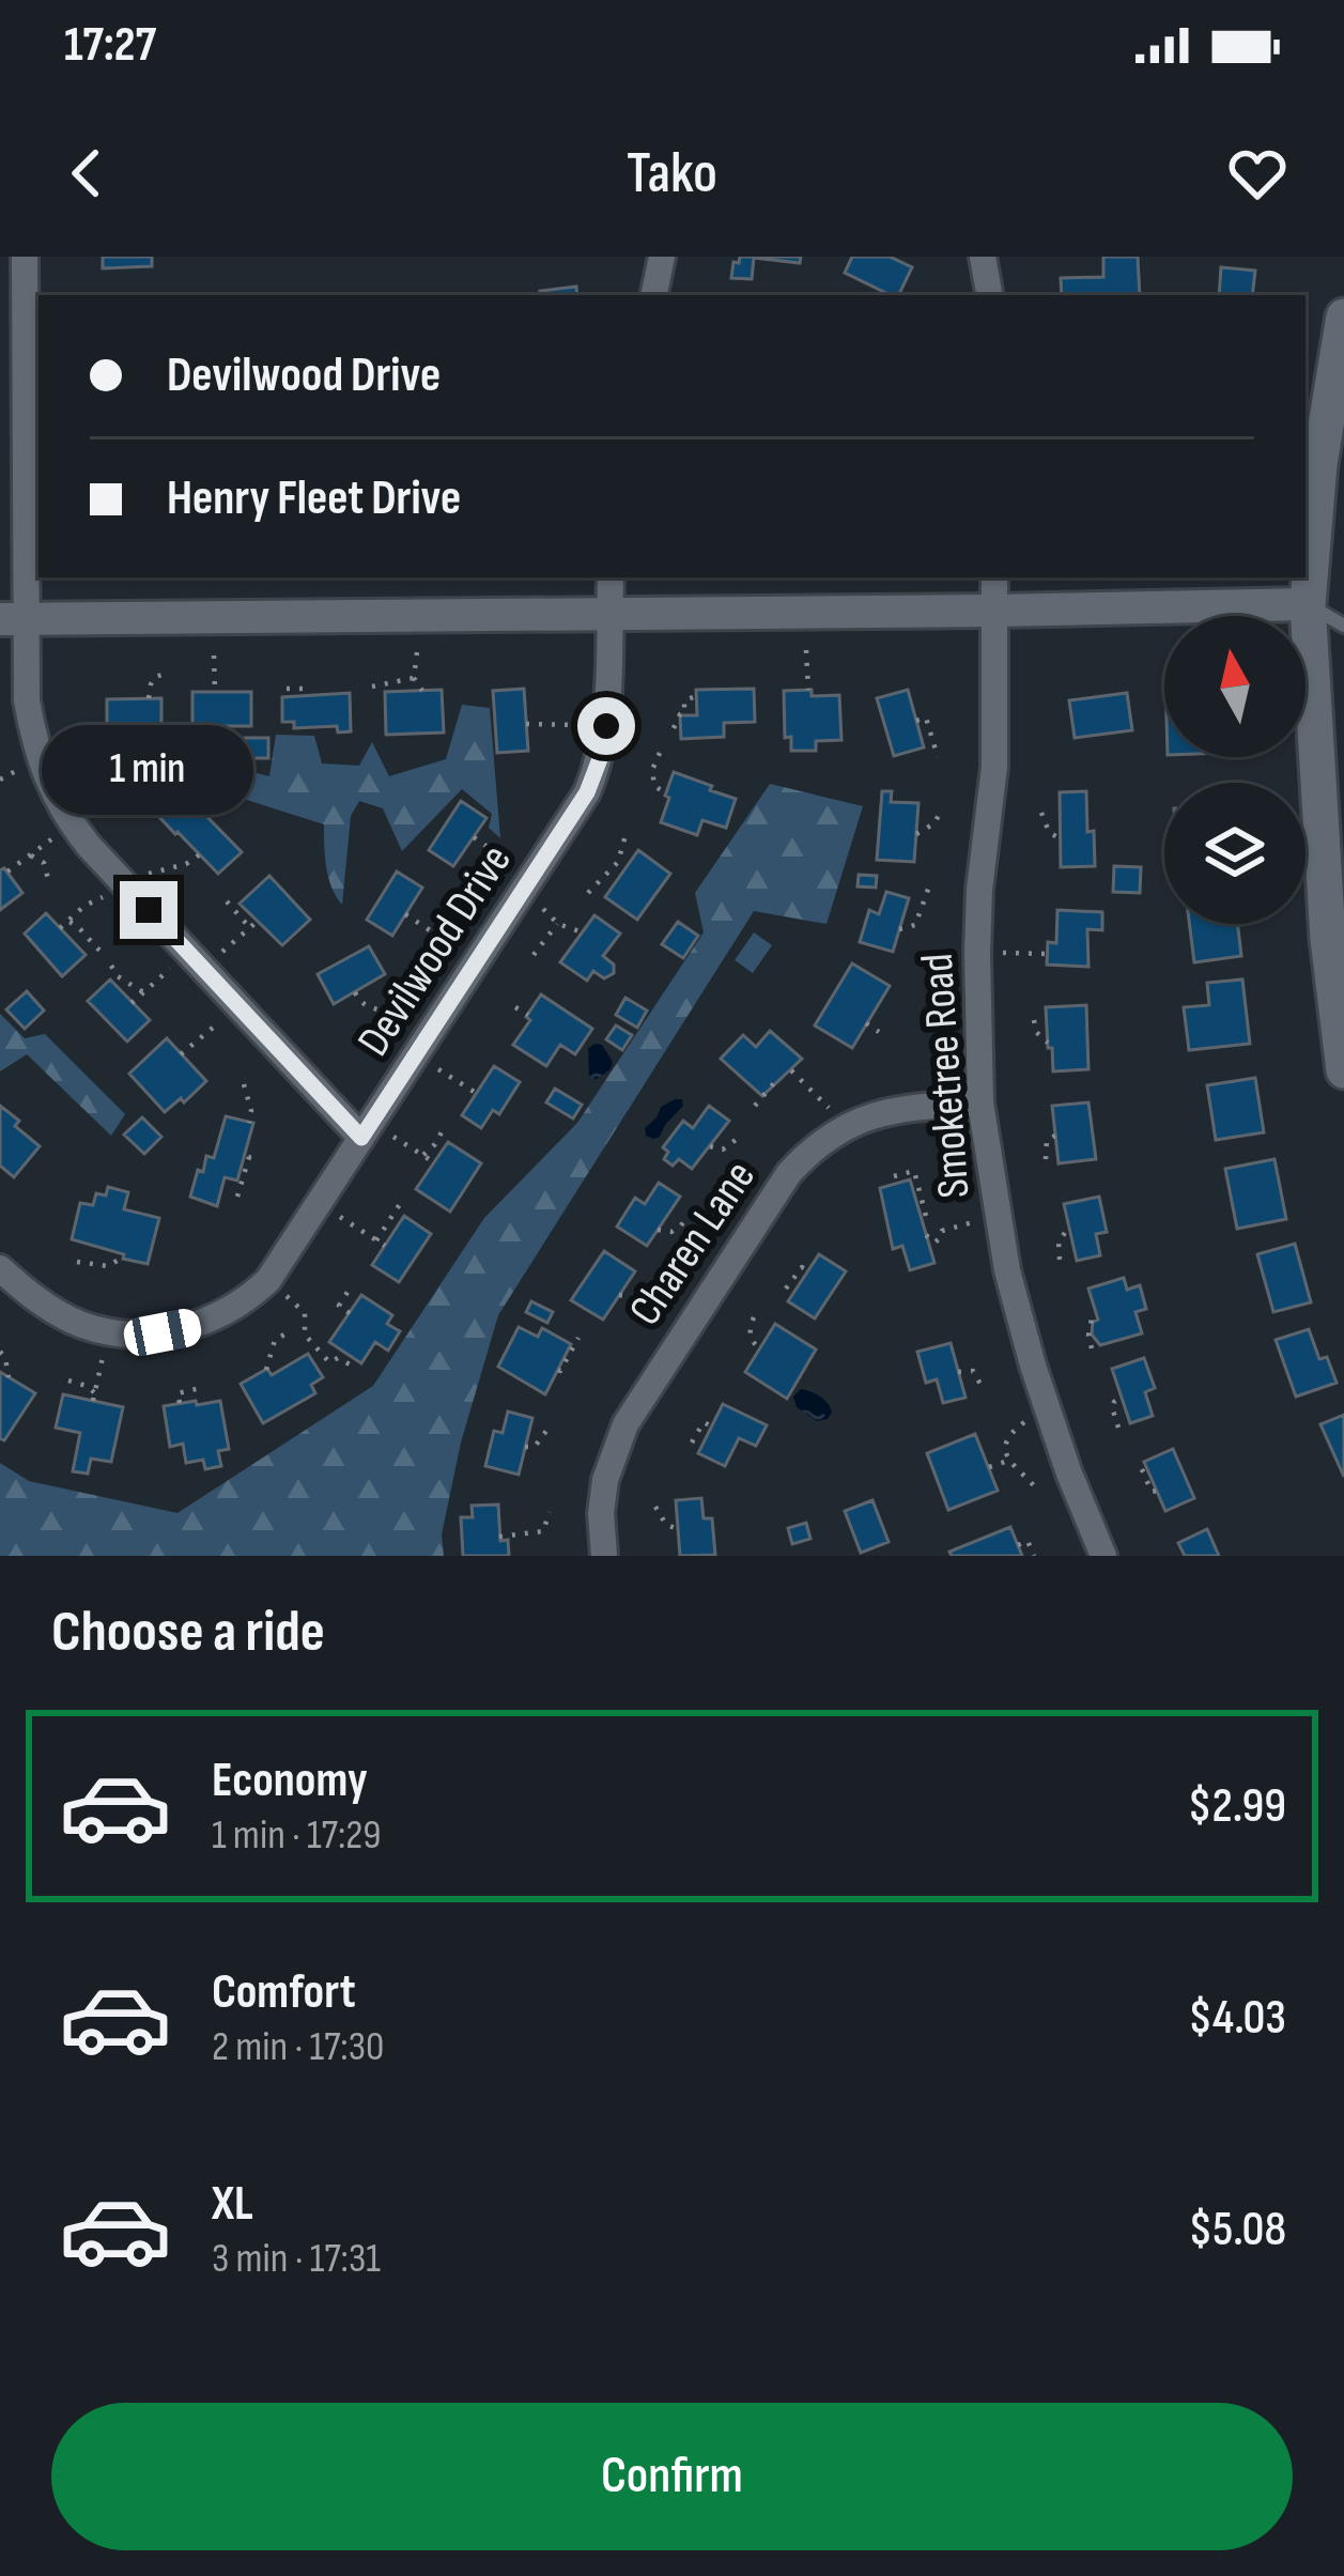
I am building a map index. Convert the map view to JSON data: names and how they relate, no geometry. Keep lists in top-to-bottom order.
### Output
{
  "streets": {
    "street": ["Devilwood Drive", "Smoketree Road", "Charen Lane"]
  },
  "crossings": [
    ["Smoketree Road", "Charen Lane"]
  ],
  "north": "top",
  "page": {
    "status": "17:27",
    "header": "Tako",
    "banner": ["Devilwood Drive", "Henry Fleet Drive"],
    "bubble": "1 min",
    "heading": "Choose a ride",
    "list": [
      {
        "name": "Economy",
        "note": "1 min · 17:29",
        "value": "$2.99"
      },
      {
        "name": "Comfort",
        "note": "2 min · 17:30",
        "value": "$4.03"
      },
      {
        "name": "XL",
        "note": "3 min · 17:31",
        "value": "$5.08"
      }
    ],
    "buttons": "Confirm"
  }
}
